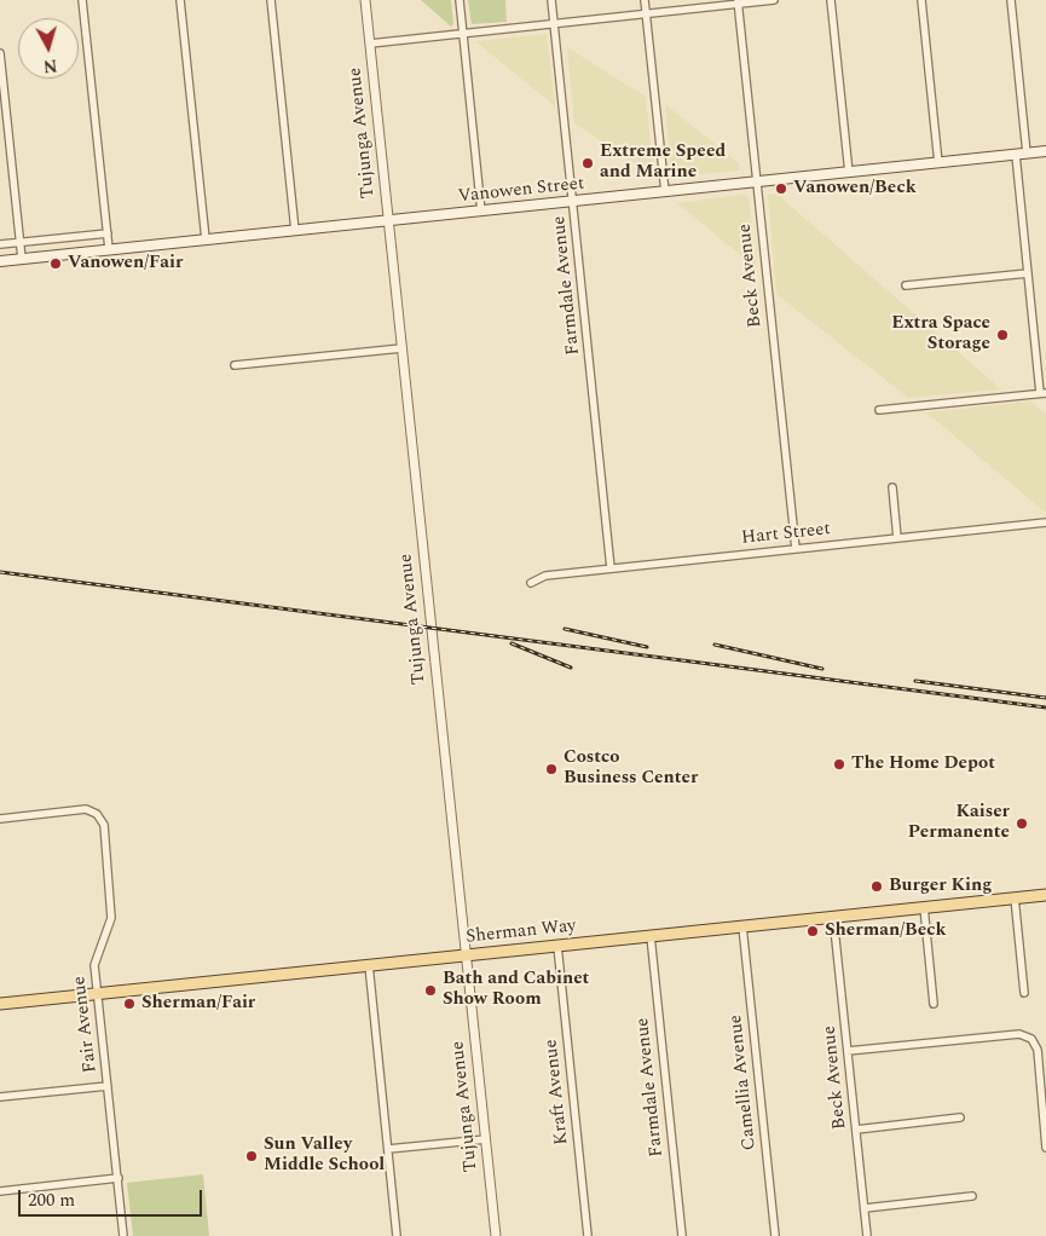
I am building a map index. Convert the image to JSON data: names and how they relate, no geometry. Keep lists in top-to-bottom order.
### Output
{
  "streets": {
    "main road": ["Vanowen Street", "Sherman Way"],
    "street": [
      "Tujunga Avenue",
      "Beck Avenue",
      "Farmdale Avenue",
      "Hart Street",
      "Fair Avenue",
      "Camellia Avenue",
      "Kraft Avenue"
    ]
  },
  "crossings": [
    ["Tujunga Avenue", "Vanowen Street"],
    ["Tujunga Avenue", "Sherman Way"],
    ["Vanowen Street", "Beck Avenue"],
    ["Vanowen Street", "Farmdale Avenue"],
    ["Beck Avenue", "Hart Street"],
    ["Beck Avenue", "Sherman Way"],
    ["Farmdale Avenue", "Hart Street"],
    ["Farmdale Avenue", "Sherman Way"],
    ["Sherman Way", "Fair Avenue"],
    ["Sherman Way", "Camellia Avenue"],
    ["Sherman Way", "Kraft Avenue"]
  ],
  "places": [
    "Extreme Speed and Marine",
    "Vanowen/Beck",
    "Vanowen/Fair",
    "Extra Space Storage",
    "The Home Depot",
    "Costco Business Center",
    "Kaiser Permanente",
    "Burger King",
    "Sherman/Beck",
    "Bath and Cabinet Show Room",
    "Sherman/Fair",
    "Sun Valley Middle School"
  ],
  "scale_bar": "200 m",
  "north": "bottom"
}
